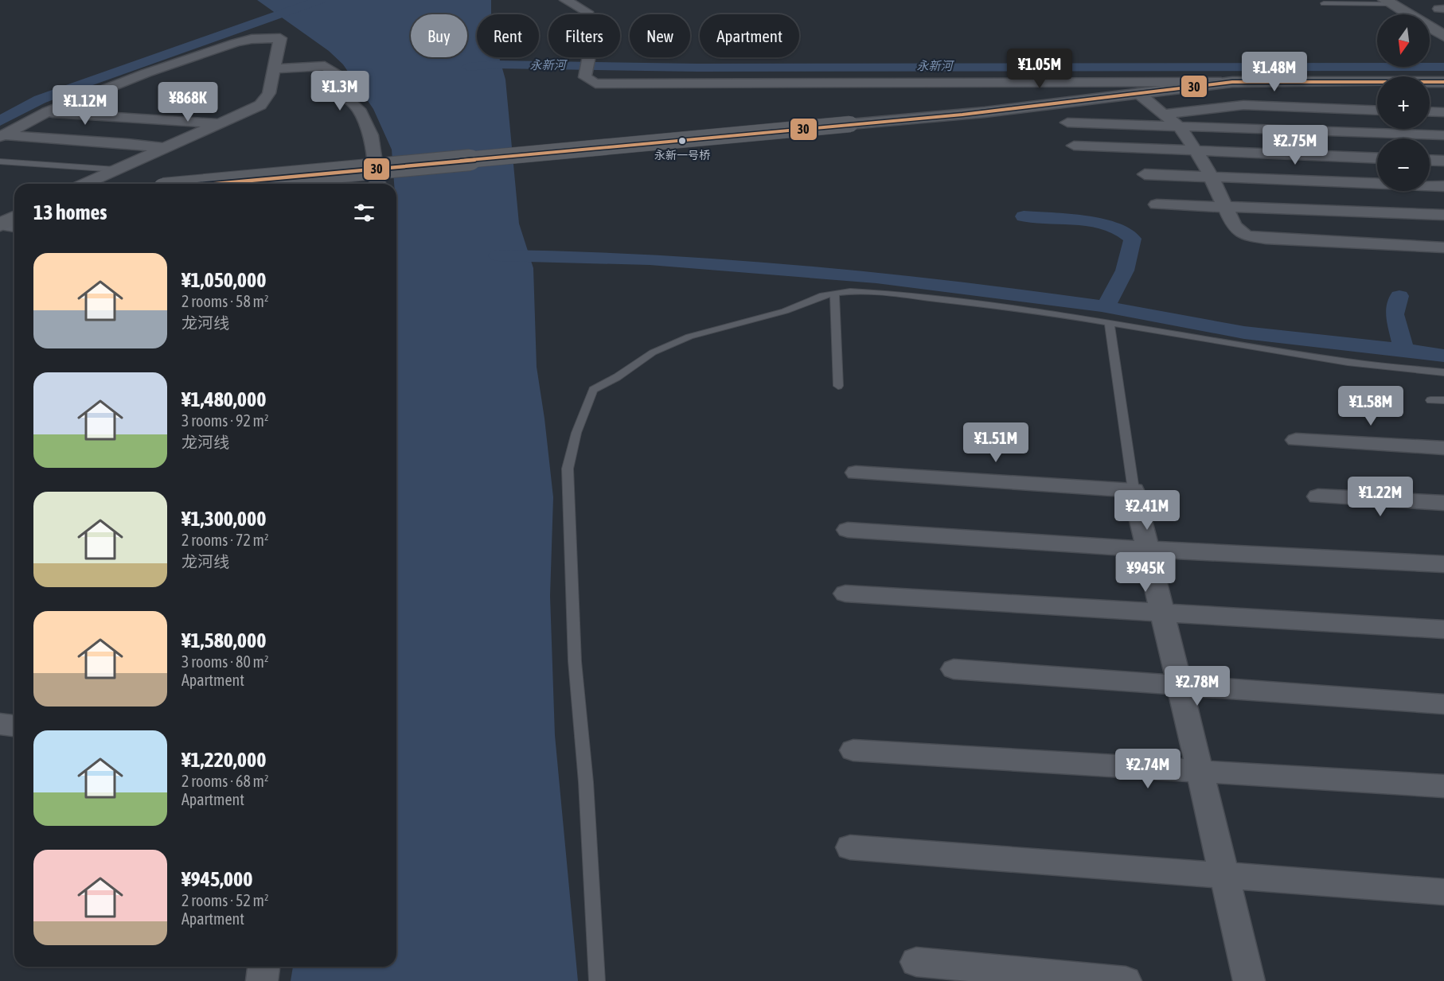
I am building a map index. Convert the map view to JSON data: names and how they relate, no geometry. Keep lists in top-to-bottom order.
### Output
{
  "water": ["永新河"],
  "places": ["永新一号桥"],
  "lines": ["transit line 30"],
  "north": "bottom",
  "page": {
    "map_buttons": ["+", "−"],
    "chip": [
      "Buy",
      "Rent",
      "Filters",
      "New",
      "Apartment"
    ],
    "price": [
      "¥1.05M",
      "¥1.48M",
      "¥1.3M",
      "¥868K",
      "¥1.12M",
      "¥2.75M",
      "¥1.58M",
      "¥1.51M",
      "¥1.22M",
      "¥2.41M",
      "¥945K",
      "¥2.78M",
      "¥2.74M"
    ],
    "heading": "13 homes",
    "list": [
      {
        "name": "¥1,050,000",
        "note": "2 rooms · 58 m² · 龙河线"
      },
      {
        "name": "¥1,480,000",
        "note": "3 rooms · 92 m² · 龙河线"
      },
      {
        "name": "¥1,300,000",
        "note": "2 rooms · 72 m² · 龙河线"
      },
      {
        "name": "¥1,580,000",
        "note": "3 rooms · 80 m² · Apartment"
      },
      {
        "name": "¥1,220,000",
        "note": "2 rooms · 68 m² · Apartment"
      },
      {
        "name": "¥945,000",
        "note": "2 rooms · 52 m² · Apartment"
      }
    ]
  }
}
